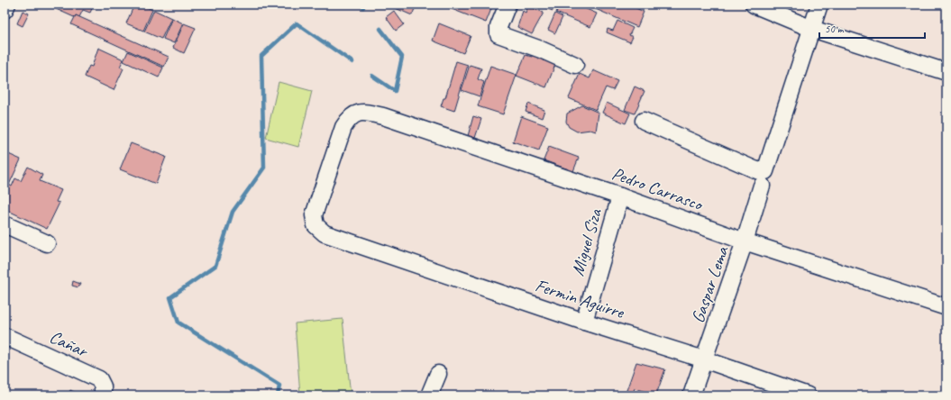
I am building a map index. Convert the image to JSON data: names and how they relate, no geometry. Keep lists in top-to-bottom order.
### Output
{
  "streets": {
    "street": [
      "Pedro Carrasco",
      "Miguel Siza",
      "Gaspar Lema",
      "Fermìn Aguirre",
      "Cañar"
    ]
  },
  "crossings": [
    ["Pedro Carrasco", "Miguel Siza"],
    ["Pedro Carrasco", "Gaspar Lema"],
    ["Pedro Carrasco", "Fermìn Aguirre"],
    ["Miguel Siza", "Fermìn Aguirre"],
    ["Gaspar Lema", "Fermìn Aguirre"]
  ],
  "scale_bar": "50 m"
}
